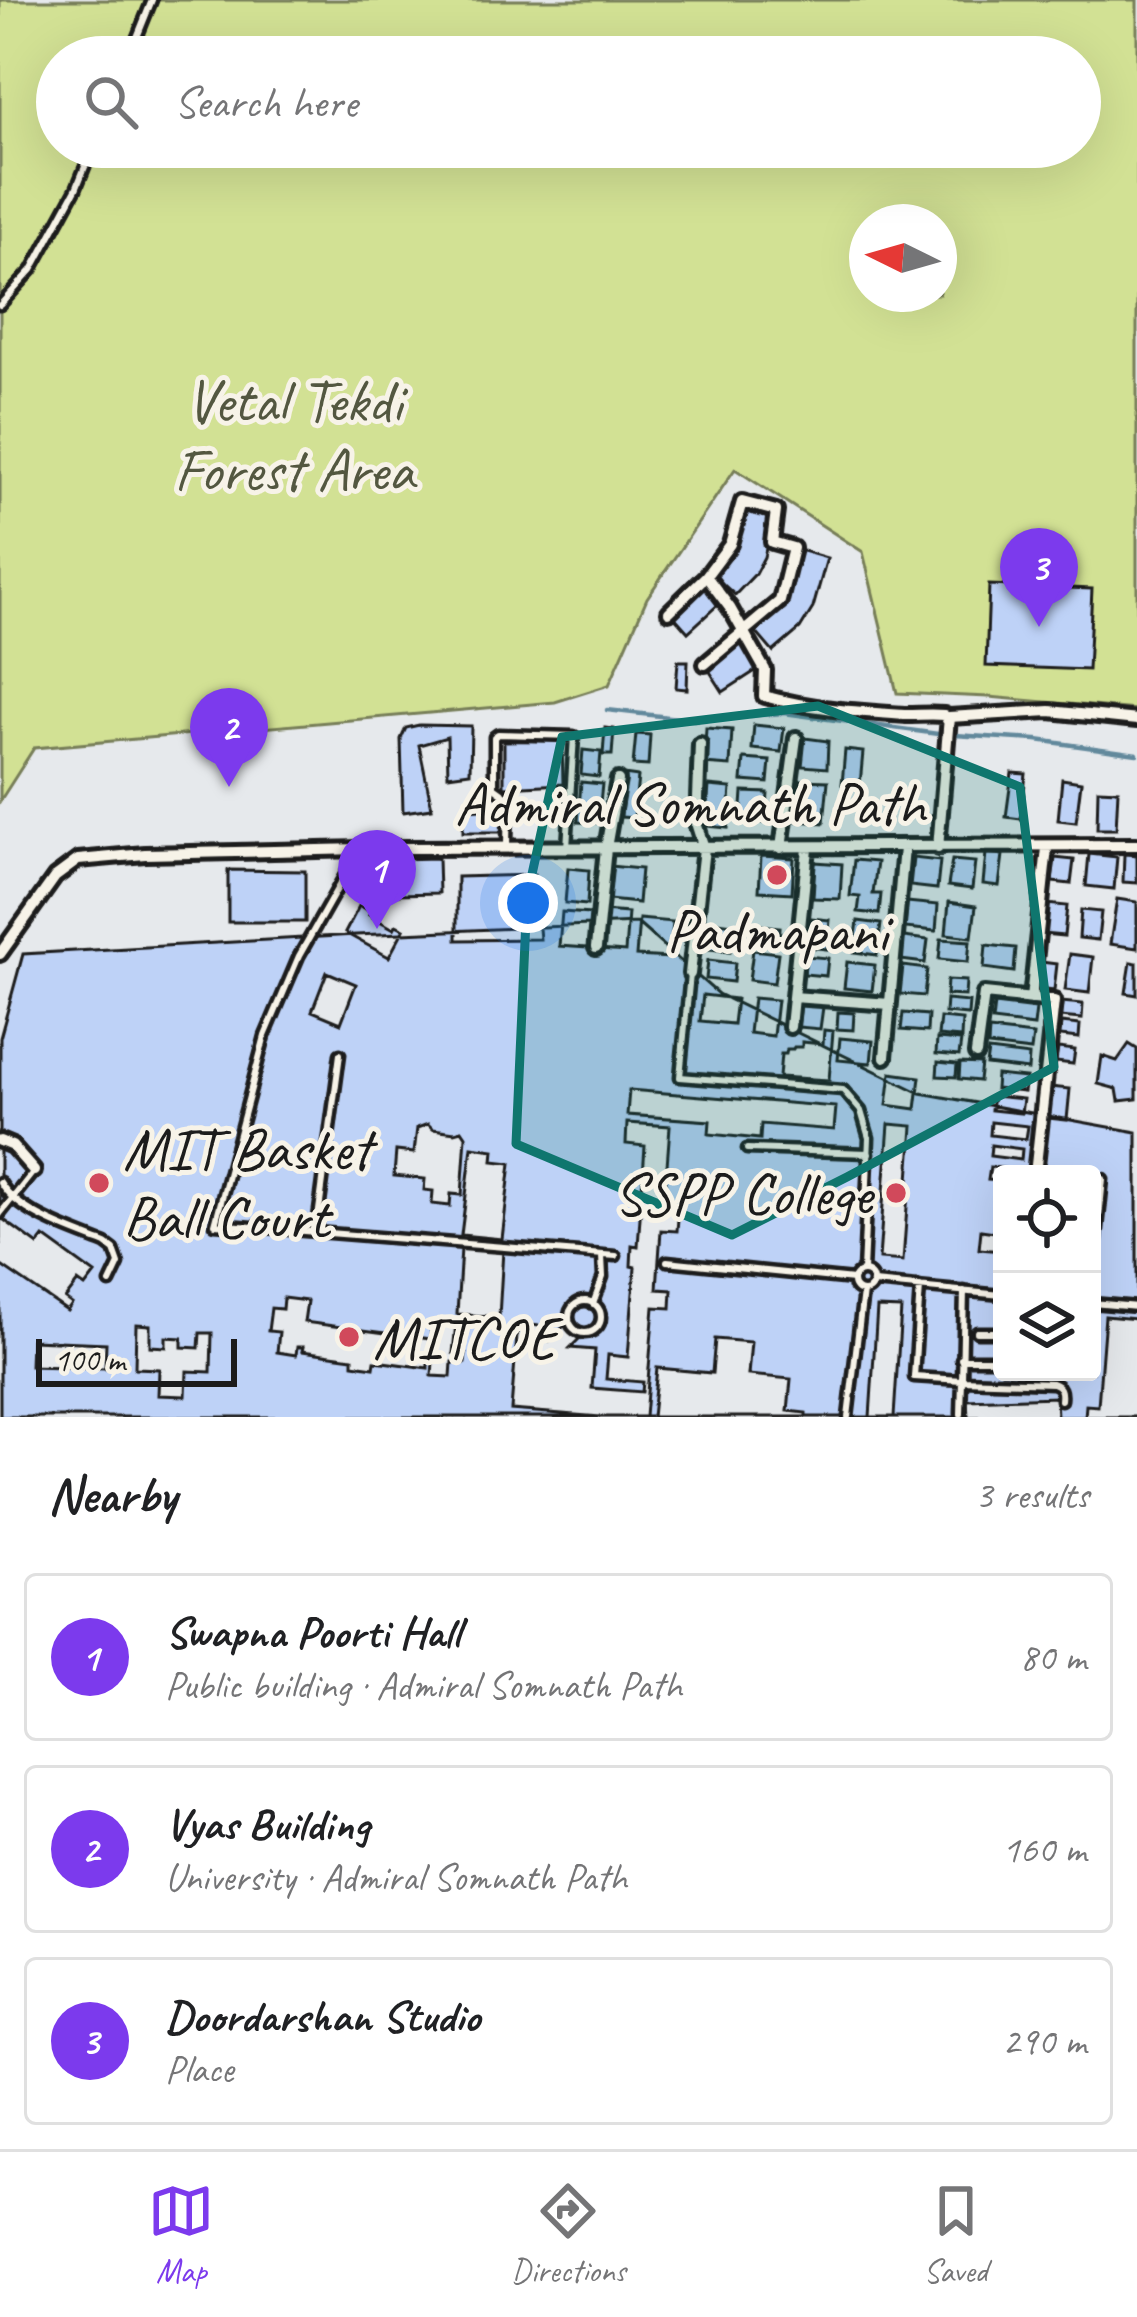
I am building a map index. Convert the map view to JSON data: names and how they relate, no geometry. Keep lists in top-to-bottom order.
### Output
{
  "streets": {
    "street": ["Admiral Somnath Path"]
  },
  "parks": ["Vetal Tekdi Forest Area"],
  "places": [
    "Padmapani",
    "MIT Basket Ball Court",
    "SSPP College",
    "MITCOE"
  ],
  "scale_bar": "100 m",
  "north": "left",
  "page": {
    "search": "Search here",
    "pins": ["3", "2", "1"],
    "scale": "100 m",
    "heading": ["Nearby", "3 results"],
    "list": [
      {
        "mark": "1",
        "name": "Swapna Poorti Hall",
        "note": "Public building · Admiral Somnath Path",
        "value": "80 m"
      },
      {
        "mark": "2",
        "name": "Vyas Building",
        "note": "University · Admiral Somnath Path",
        "value": "160 m"
      },
      {
        "mark": "3",
        "name": "Doordarshan Studio",
        "note": "Place",
        "value": "290 m"
      }
    ],
    "nav": ["Map", "Directions", "Saved"]
  }
}
